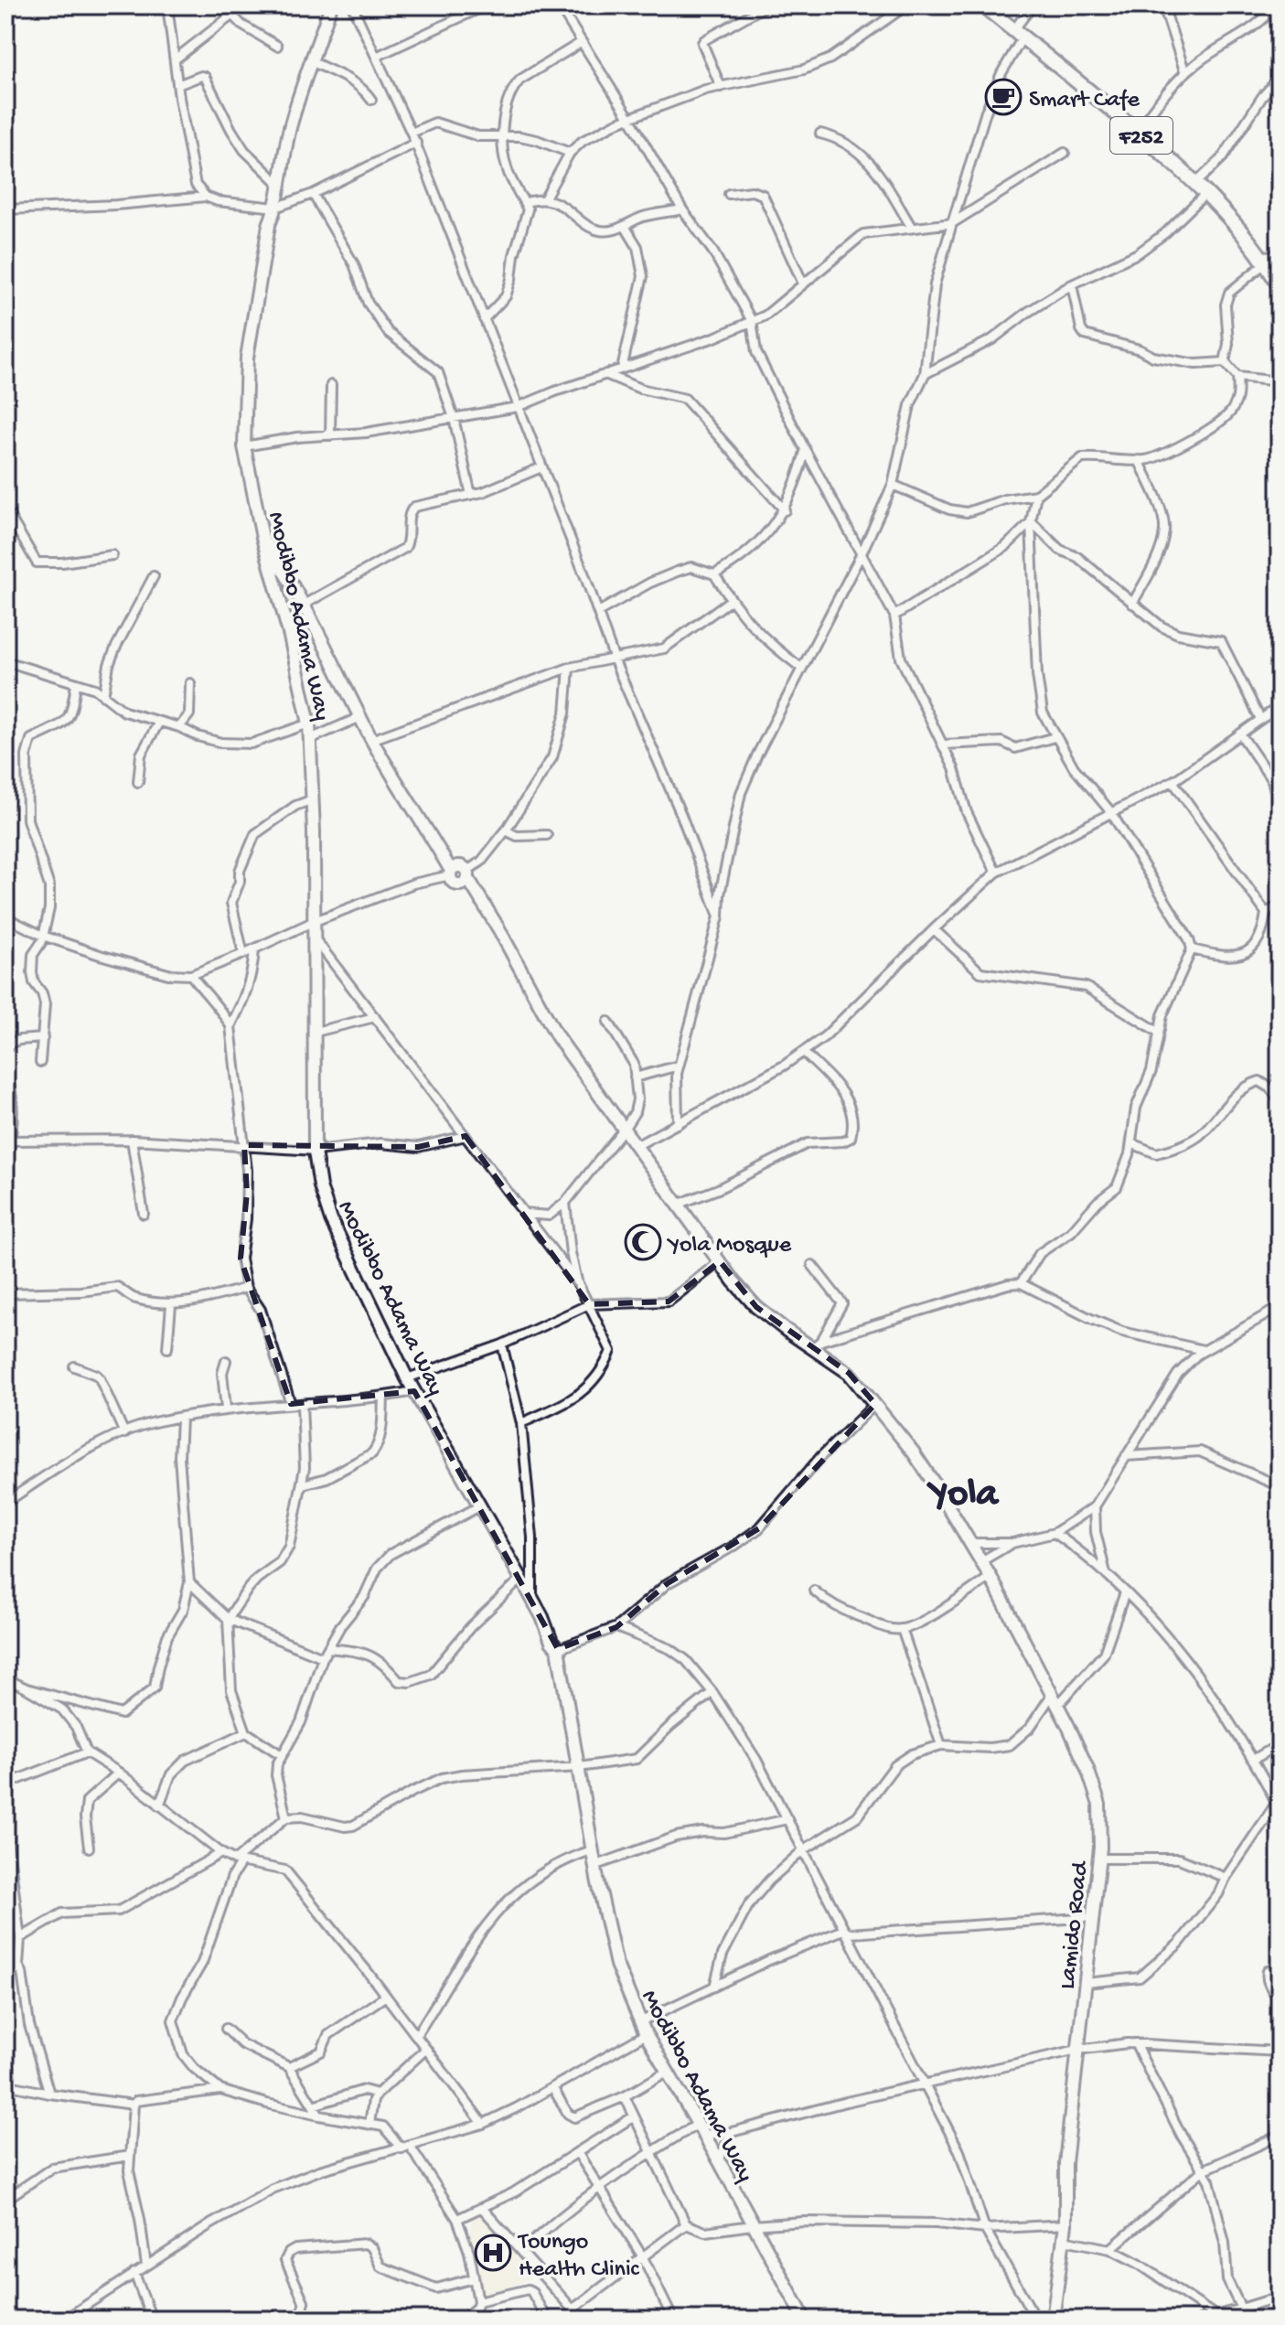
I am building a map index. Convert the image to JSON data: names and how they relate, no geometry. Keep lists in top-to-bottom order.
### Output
{
  "streets": {
    "main road": ["F252", "Modibbo Adama Way", "Lamido Road"]
  },
  "districts": ["Yola"],
  "places": {
    "cafe": ["Smart Cafe"],
    "mosque": ["Yola Mosque"],
    "hospital": ["Toungo Health Clinic"]
  }
}
